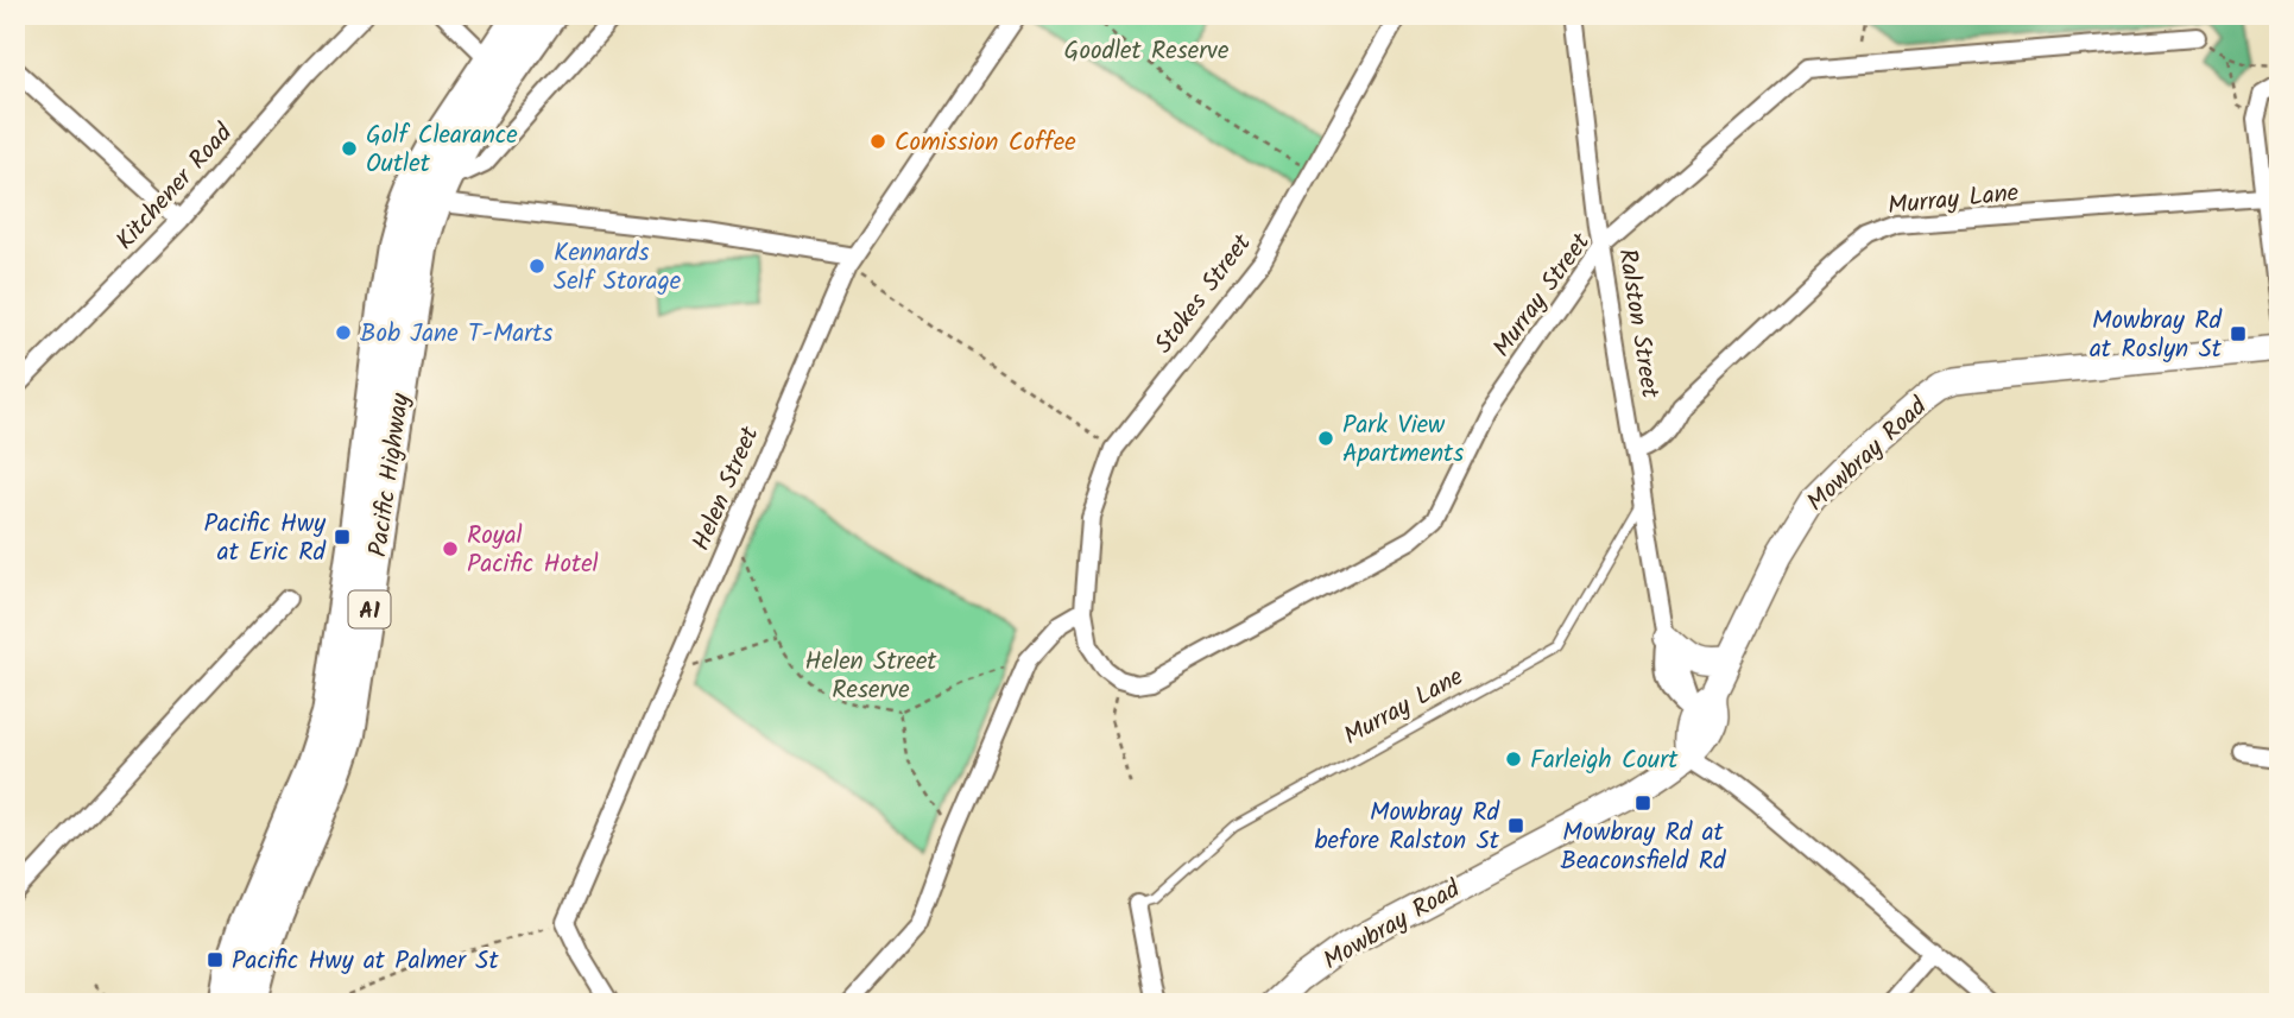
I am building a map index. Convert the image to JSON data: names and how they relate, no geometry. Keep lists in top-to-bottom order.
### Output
{
  "streets": {
    "highway": ["Pacific Highway", "A1"],
    "main road": ["Mowbray Road"],
    "street": [
      "Kitchener Road",
      "Murray Lane",
      "Stokes Street",
      "Murray Street",
      "Ralston Street",
      "Helen Street"
    ]
  },
  "crossings": [
    ["Murray Lane", "Ralston Street"],
    ["Murray Street", "Ralston Street"],
    ["Ralston Street", "Mowbray Road"]
  ],
  "parks": ["Goodlet Reserve", "Helen Street Reserve"],
  "places": {
    "other": [
      "Comission Coffee",
      "Golf Clearance Outlet",
      "Kennards Self Storage",
      "Bob Jane T-Marts",
      "Park View Apartments",
      "Royal Pacific Hotel",
      "Farleigh Court"
    ],
    "transit": [
      "Mowbray Rd at Roslyn St",
      "Pacific Hwy at Eric Rd",
      "Mowbray Rd at Beaconsfield Rd",
      "Mowbray Rd before Ralston St",
      "Pacific Hwy at Palmer St"
    ]
  }
}
